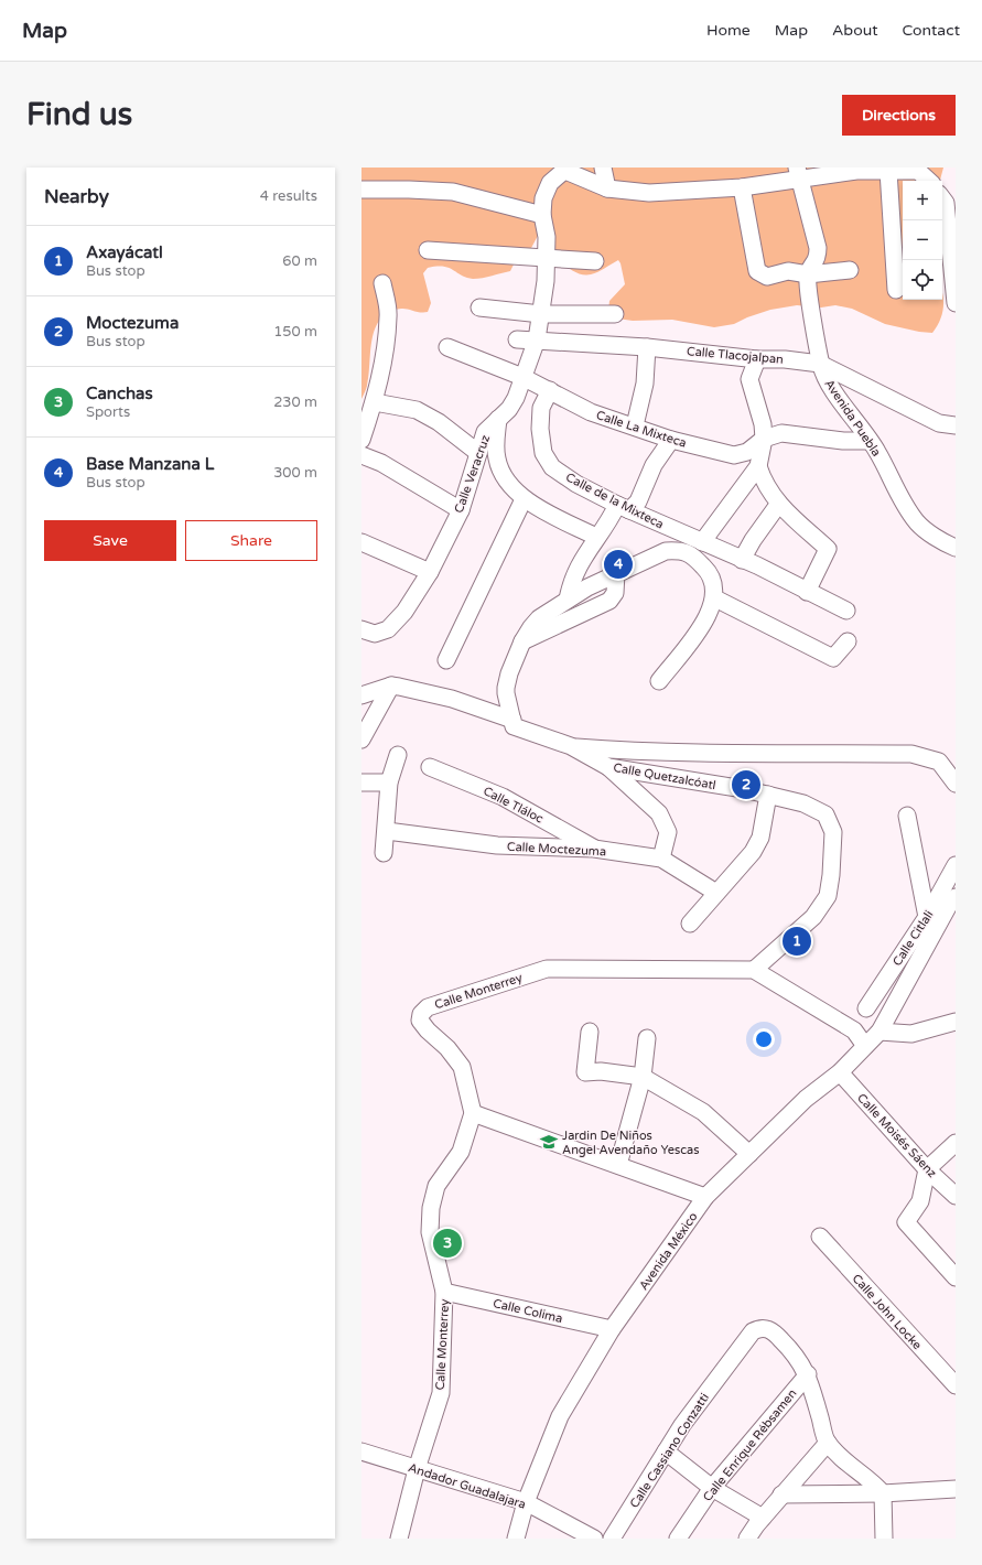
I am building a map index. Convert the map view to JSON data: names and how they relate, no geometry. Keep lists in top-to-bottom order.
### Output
{
  "streets": {
    "street": [
      "Calle Tlacojalpan",
      "Avenida Puebla",
      "Calle La Mixteca",
      "Calle Veracruz",
      "Calle de la Mixteca",
      "Calle Quetzalcóatl",
      "Calle Tláloc",
      "Calle Moctezuma",
      "Calle Citlali",
      "Calle Monterrey",
      "Calle Moisés Sáenz",
      "Avenida México",
      "Calle Colima",
      "Calle John Locke",
      "Calle Enrique Rébsamen",
      "Calle Cassiano Conzatti",
      "Andador Guadalajara"
    ]
  },
  "crossings": [
    ["Calle Tlacojalpan", "Avenida Puebla"],
    ["Calle Tlacojalpan", "Calle Veracruz"],
    ["Avenida Puebla", "Calle La Mixteca"],
    ["Calle La Mixteca", "Calle Veracruz"],
    ["Calle La Mixteca", "Calle de la Mixteca"],
    ["Calle Quetzalcóatl", "Calle Monterrey"],
    ["Calle Tláloc", "Calle Moctezuma"],
    ["Calle Monterrey", "Calle Colima"],
    ["Calle Monterrey", "Andador Guadalajara"],
    ["Calle Moisés Sáenz", "Avenida México"],
    ["Avenida México", "Calle Colima"],
    ["Avenida México", "Andador Guadalajara"],
    ["Calle Enrique Rébsamen", "Calle Cassiano Conzatti"]
  ],
  "places": {
    "school or university": ["Jardin De Niños Angel Avendaño Yescas"]
  },
  "page": {
    "header": "Map",
    "nav": [
      "Home",
      "Map",
      "About",
      "Contact"
    ],
    "buttons": [
      "Directions",
      ["Save", "Share"]
    ],
    "title": "Find us",
    "heading": ["Nearby", "4 results"],
    "map_buttons": ["+", "−"],
    "list": [
      {
        "mark": "1",
        "name": "Axayácatl",
        "note": "Bus stop",
        "value": "60 m"
      },
      {
        "mark": "2",
        "name": "Moctezuma",
        "note": "Bus stop",
        "value": "150 m"
      },
      {
        "mark": "3",
        "name": "Canchas",
        "note": "Sports",
        "value": "230 m"
      },
      {
        "mark": "4",
        "name": "Base Manzana L",
        "note": "Bus stop",
        "value": "300 m"
      }
    ],
    "pins": [
      "4",
      "2",
      "1",
      "3"
    ]
  }
}
